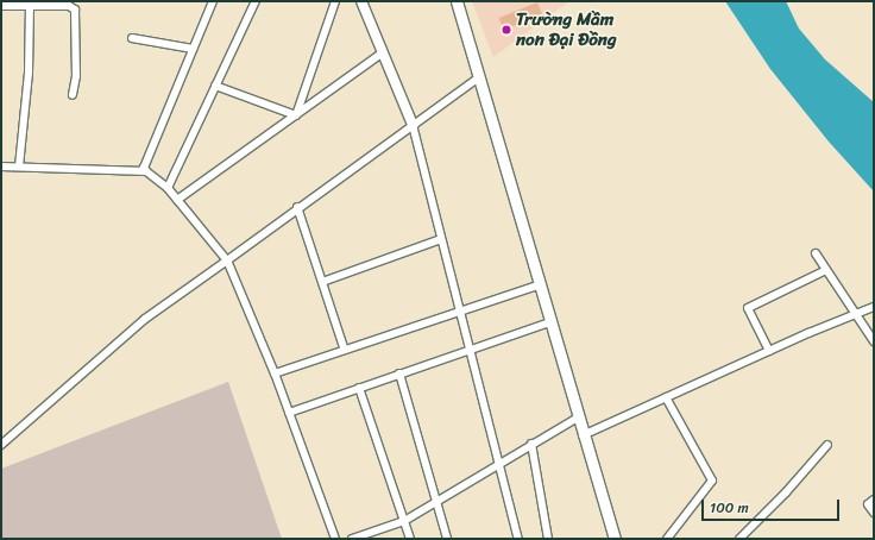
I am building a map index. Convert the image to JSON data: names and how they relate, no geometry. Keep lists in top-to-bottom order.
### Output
{
  "places": ["Trường Mầm non Đại Đồng"],
  "scale_bar": "100 m"
}
